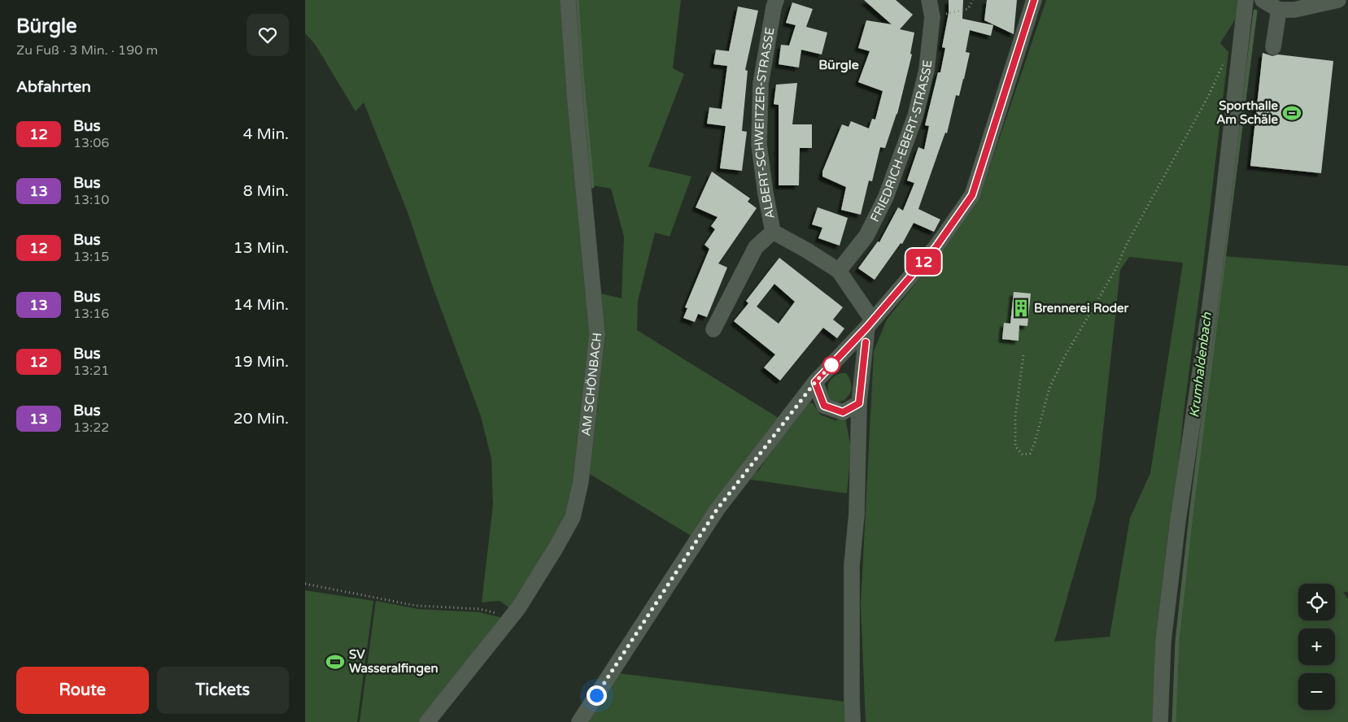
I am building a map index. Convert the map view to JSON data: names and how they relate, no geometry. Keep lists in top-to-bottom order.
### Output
{
  "streets": {
    "street": ["ALBERT-SCHWEITZER-STRASSE", "FRIEDRICH-EBERT-STRASSE", "AM SCHÖNBACH"]
  },
  "crossings": [
    ["ALBERT-SCHWEITZER-STRASSE", "FRIEDRICH-EBERT-STRASSE"]
  ],
  "districts": ["Bürgle"],
  "water": ["Krumhaldenbach"],
  "places": {
    "sports": ["Sporthalle Am Schäle", "SV Wasseralfingen"],
    "building": ["Brennerei Roder"]
  },
  "lines": ["bus line 12"],
  "page": {
    "heading": [
      ["Bürgle", "Zu Fuß · 3 Min. · 190 m"],
      "Abfahrten"
    ],
    "on_map": "12",
    "list": [
      {
        "mark": "12",
        "name": "Bus",
        "note": "13:06",
        "value": "4 Min."
      },
      {
        "mark": "13",
        "name": "Bus",
        "note": "13:10",
        "value": "8 Min."
      },
      {
        "mark": "12",
        "name": "Bus",
        "note": "13:15",
        "value": "13 Min."
      },
      {
        "mark": "13",
        "name": "Bus",
        "note": "13:16",
        "value": "14 Min."
      },
      {
        "mark": "12",
        "name": "Bus",
        "note": "13:21",
        "value": "19 Min."
      },
      {
        "mark": "13",
        "name": "Bus",
        "note": "13:22",
        "value": "20 Min."
      }
    ],
    "map_buttons": ["+", "−"],
    "buttons": ["Route", "Tickets"]
  }
}
